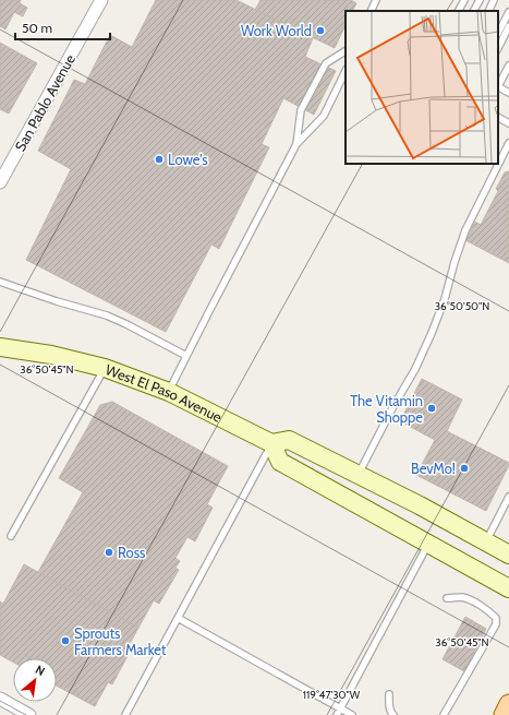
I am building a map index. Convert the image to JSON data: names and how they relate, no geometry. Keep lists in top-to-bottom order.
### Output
{
  "streets": {
    "street": ["San Pablo Avenue", "West El Paso Avenue"]
  },
  "places": [
    "Work World",
    "Lowe's",
    "The Vitamin Shoppe",
    "BevMo!",
    "Ross",
    "Sprouts Farmers Market"
  ],
  "scale_bar": "50 m",
  "north": "top right",
  "coordinates": ["36°50'50\"N", "36°50'45\"N", "119°47'30\"W"]
}
